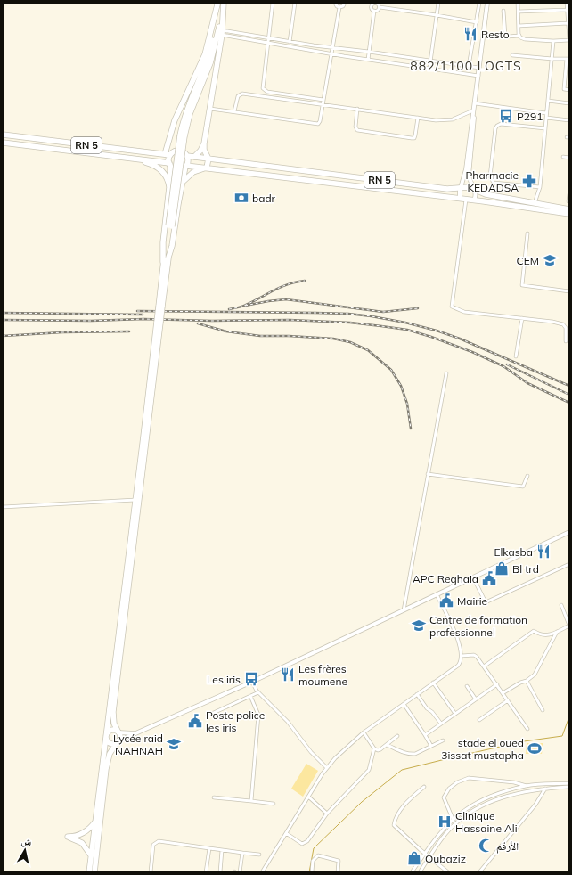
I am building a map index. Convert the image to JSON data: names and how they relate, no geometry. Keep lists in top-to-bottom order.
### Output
{
  "streets": {
    "highway": ["RN 5"]
  },
  "districts": ["882/1100 LOGTS"],
  "places": {
    "restaurant": ["Resto", "Elkasba", "Les frères moumene"],
    "bus stop": ["P291", "Les iris"],
    "pharmacy": ["Pharmacie KEDADSA"],
    "bank": ["badr"],
    "school or university": ["CEM", "Centre de formation professionnel", "Lycée raid NAHNAH"],
    "shop": ["Bl trd", "Oubaziz"],
    "public building": ["APC Reghaia", "Mairie", "Poste police les iris"],
    "sports": ["stade el oued 3issat mustapha"],
    "hospital": ["Clinique Hassaine Ali"],
    "mosque": ["الأرقم"]
  },
  "north": "top"
}
